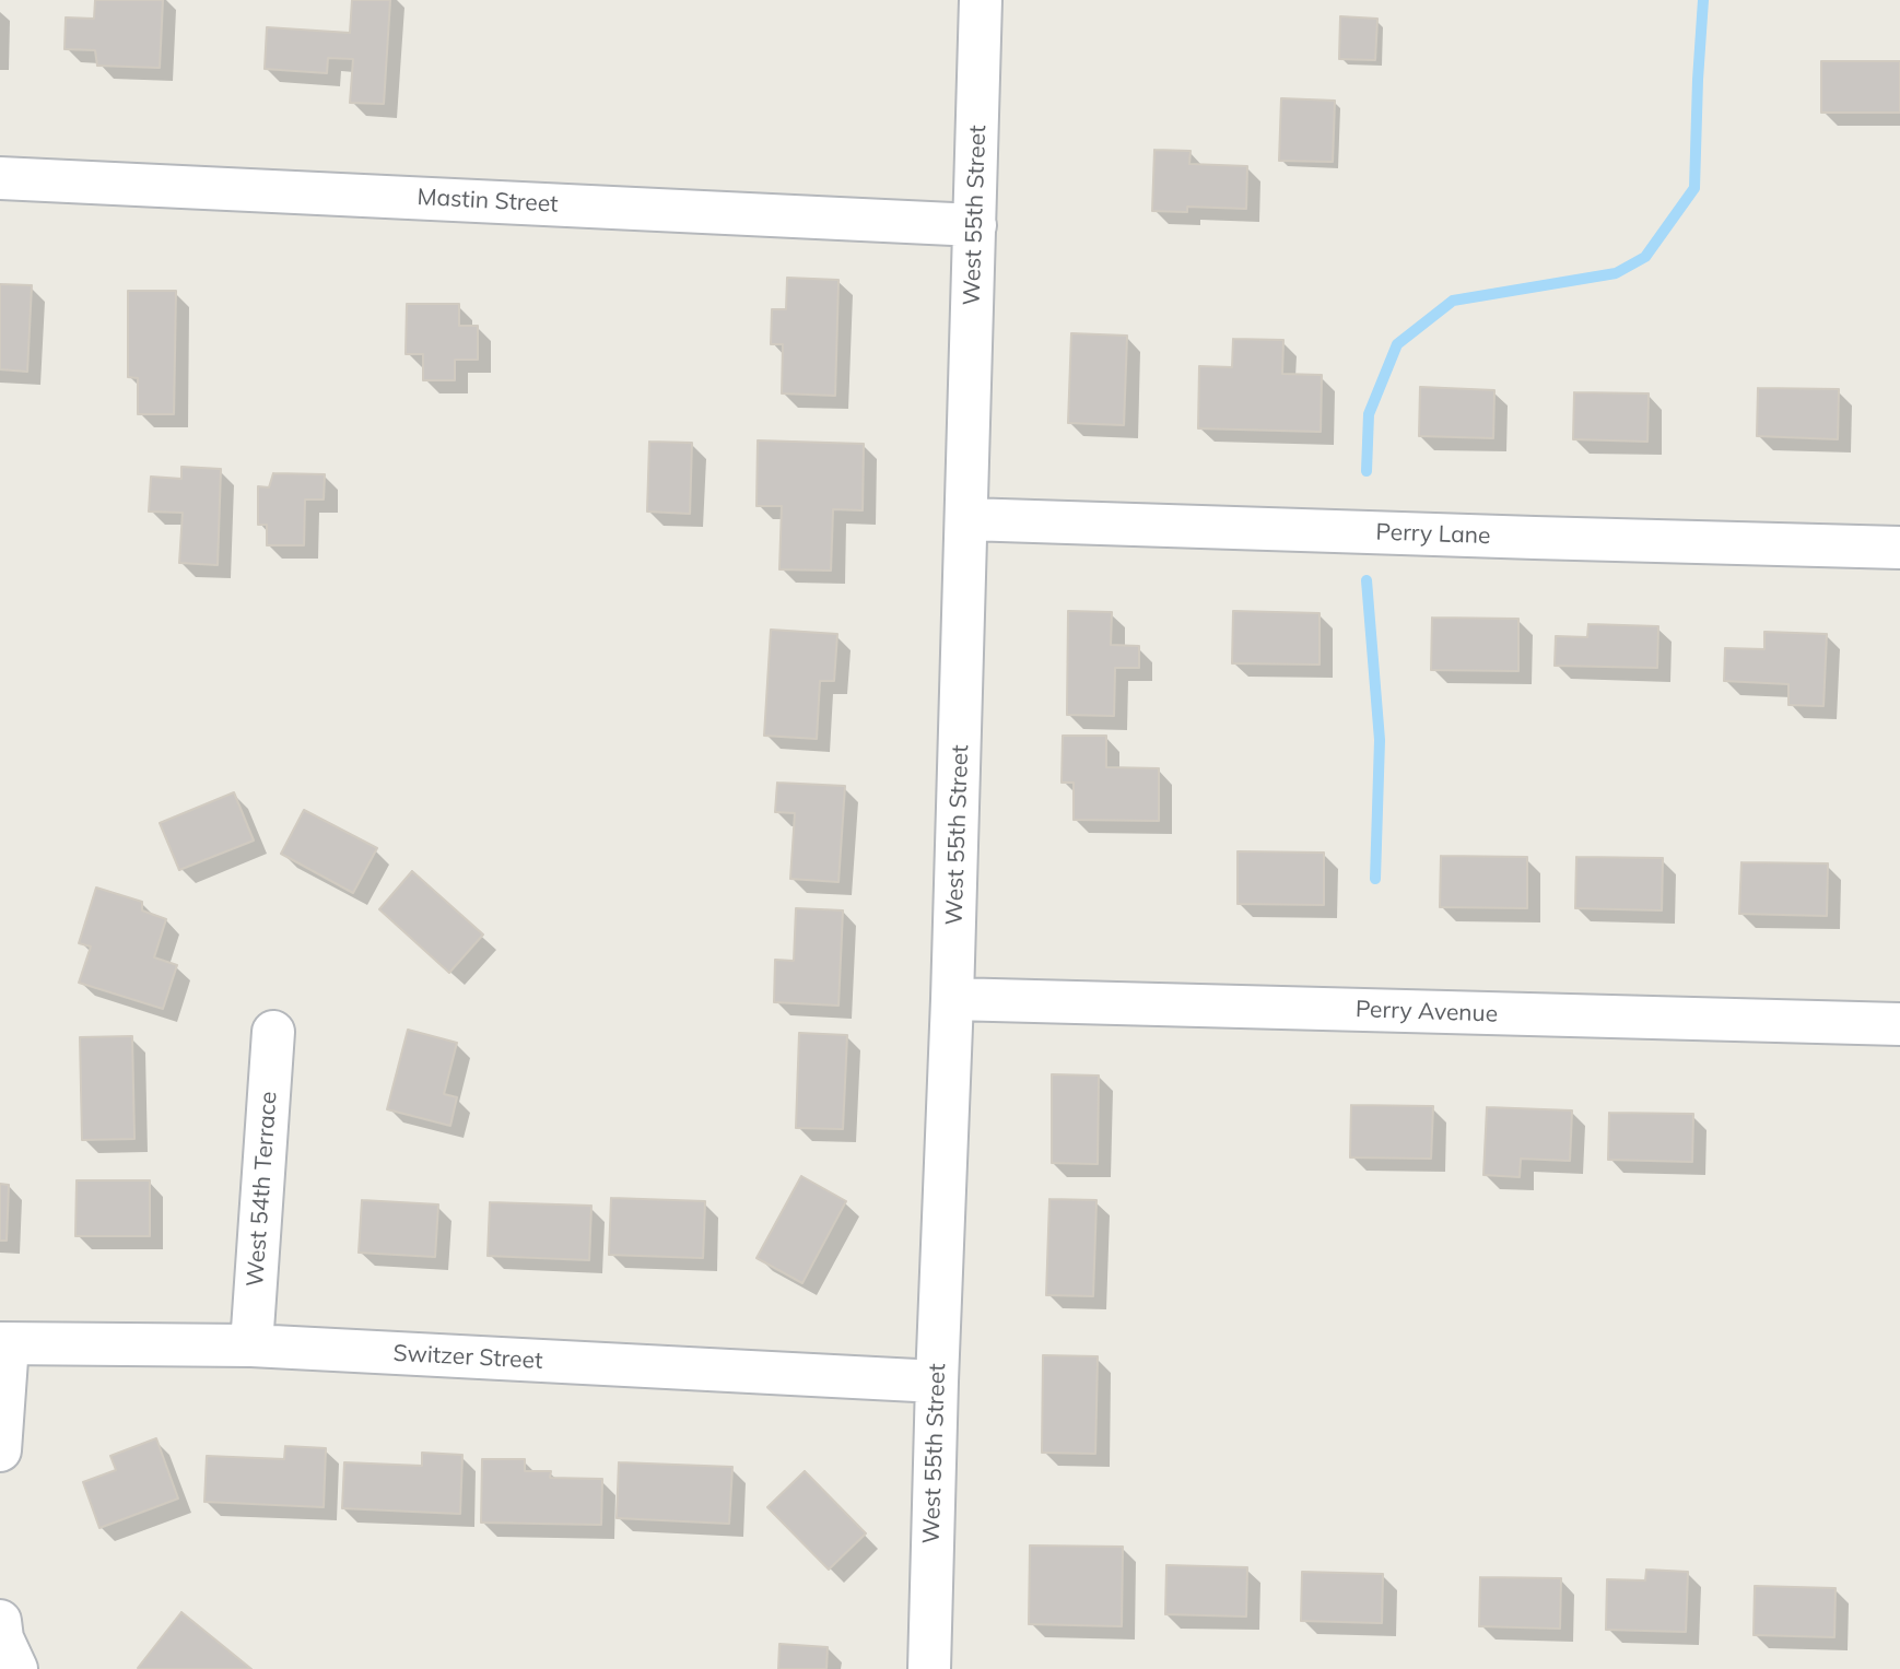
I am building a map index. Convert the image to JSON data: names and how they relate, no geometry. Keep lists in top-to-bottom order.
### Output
{
  "streets": {
    "street": [
      "Mastin Street",
      "West 55th Street",
      "Perry Lane",
      "Perry Avenue",
      "West 54th Terrace",
      "Switzer Street"
    ]
  },
  "crossings": [
    ["Mastin Street", "West 55th Street"],
    ["West 55th Street", "Perry Lane"],
    ["West 55th Street", "Perry Avenue"],
    ["West 55th Street", "Switzer Street"],
    ["West 54th Terrace", "Switzer Street"]
  ]
}
